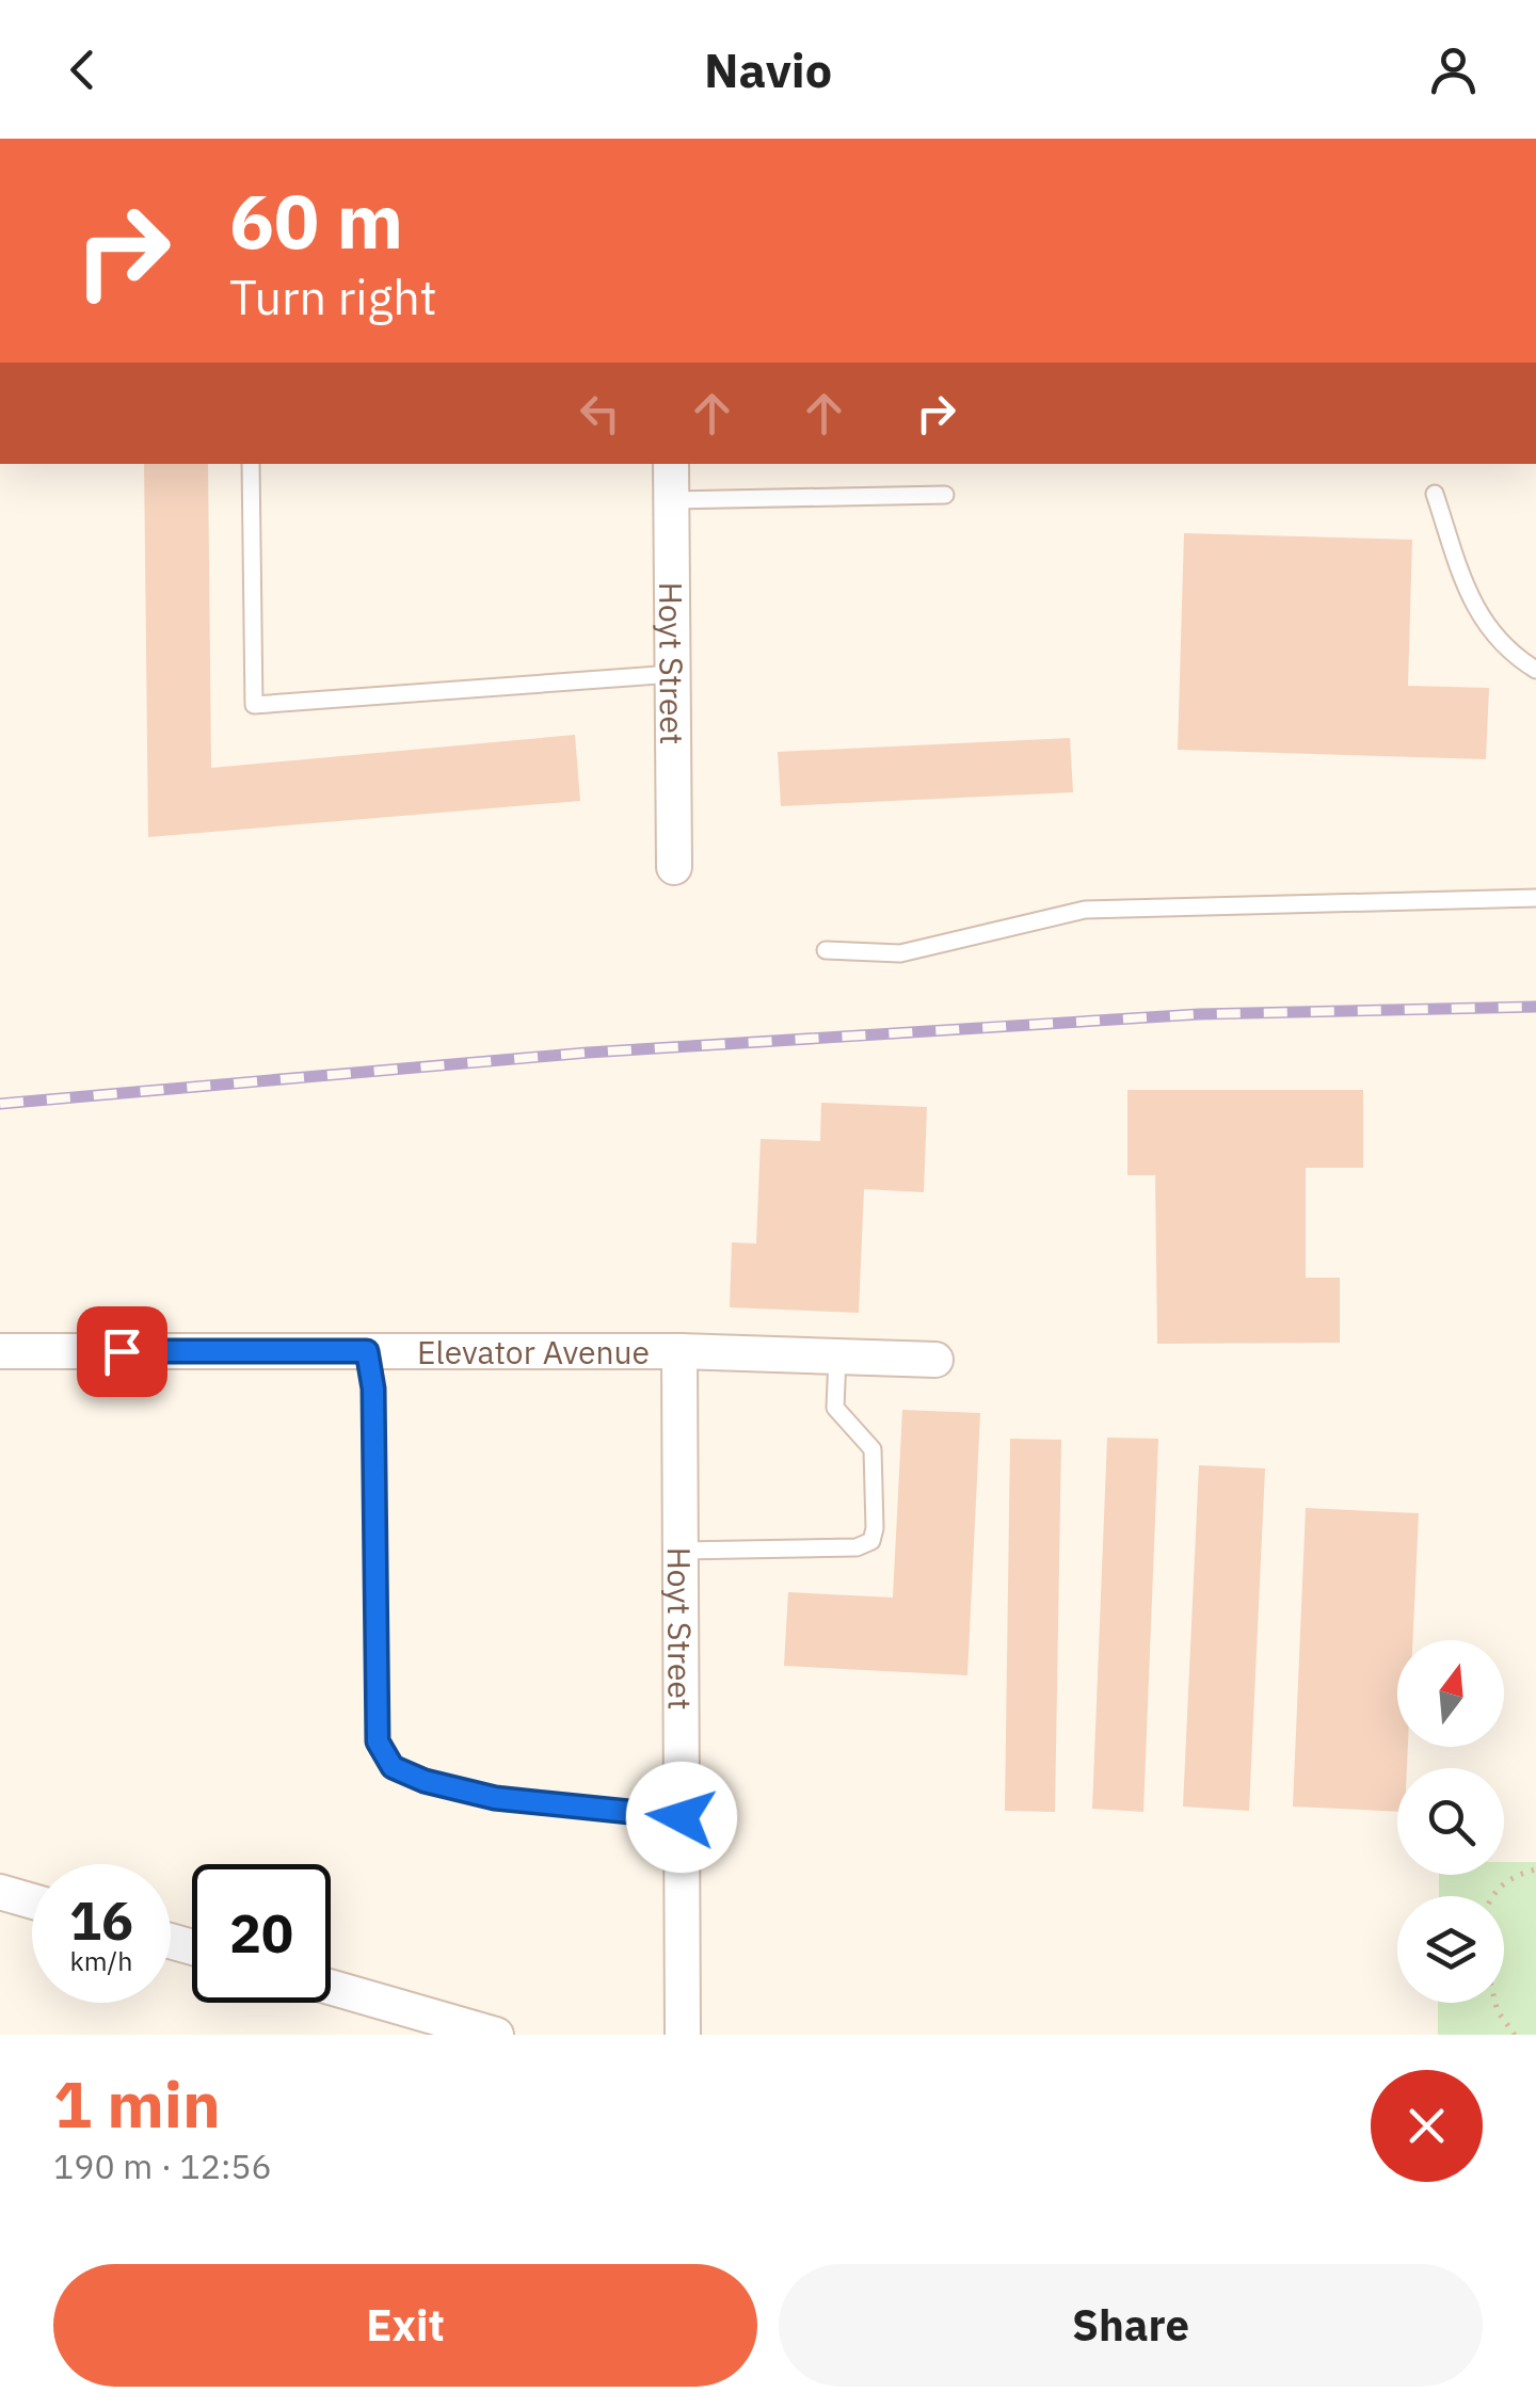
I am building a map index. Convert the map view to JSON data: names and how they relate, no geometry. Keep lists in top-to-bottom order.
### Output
{
  "streets": {
    "street": ["Hoyt Street", "Elevator Avenue"]
  },
  "crossings": [
    ["Hoyt Street", "Elevator Avenue"]
  ],
  "north": "top",
  "page": {
    "header": "Navio",
    "turn": ["60 m", "Turn right"],
    "speed": "16 km/h",
    "limit": "20",
    "heading": ["1 min", "190 m · 12:56"],
    "buttons": ["Exit", "Share"]
  }
}
